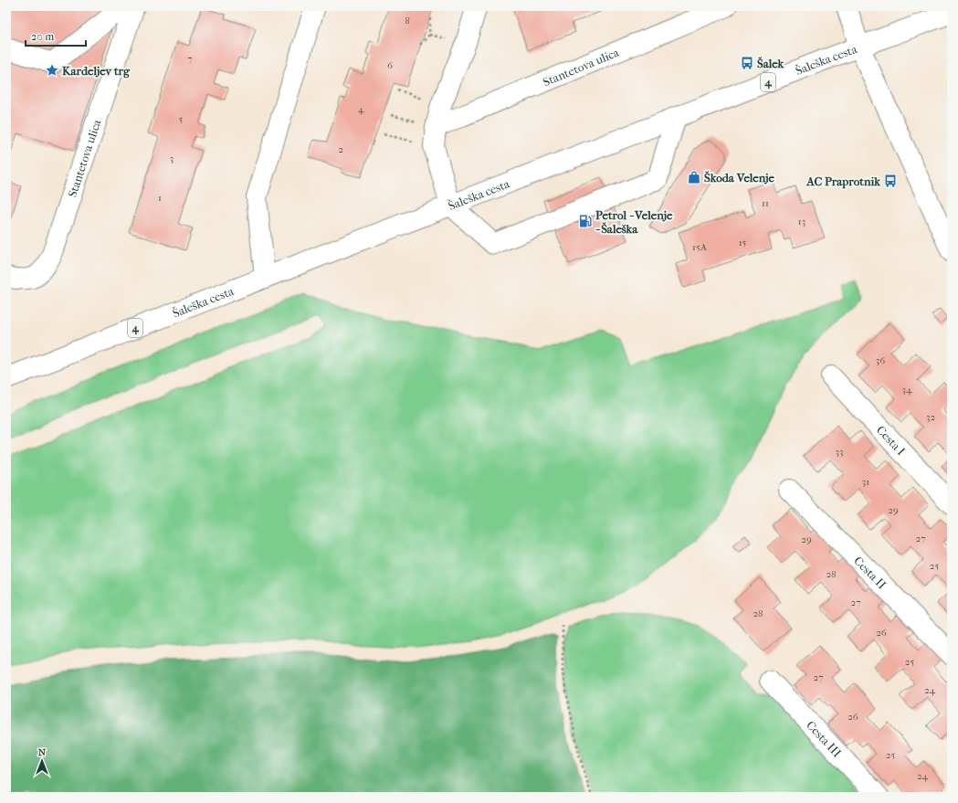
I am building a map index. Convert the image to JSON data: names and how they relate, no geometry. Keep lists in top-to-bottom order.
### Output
{
  "streets": {
    "street": [
      "Šaleška cesta",
      "Stantetova ulica",
      "4",
      "Cesta I",
      "Cesta II",
      "Cesta III"
    ]
  },
  "places": {
    "bus stop": ["Šalek", "AC Praprotnik"],
    "place": ["Kardeljev trg"],
    "shop": ["Škoda Velenje"],
    "fuel station": ["Petrol - Velenje - Šaleška"]
  },
  "house_numbers": [
    "8",
    "7",
    "6",
    "4",
    "5",
    "2",
    "3",
    "1",
    "11",
    "13",
    "15",
    "15A",
    "36",
    "34",
    "32",
    "33",
    "31",
    "29",
    "27",
    "29",
    "25",
    "28",
    "27",
    "28",
    "26",
    "25",
    "27",
    "24",
    "26",
    "25",
    "24"
  ],
  "scale_bar": "20 m",
  "north": "top"
}
